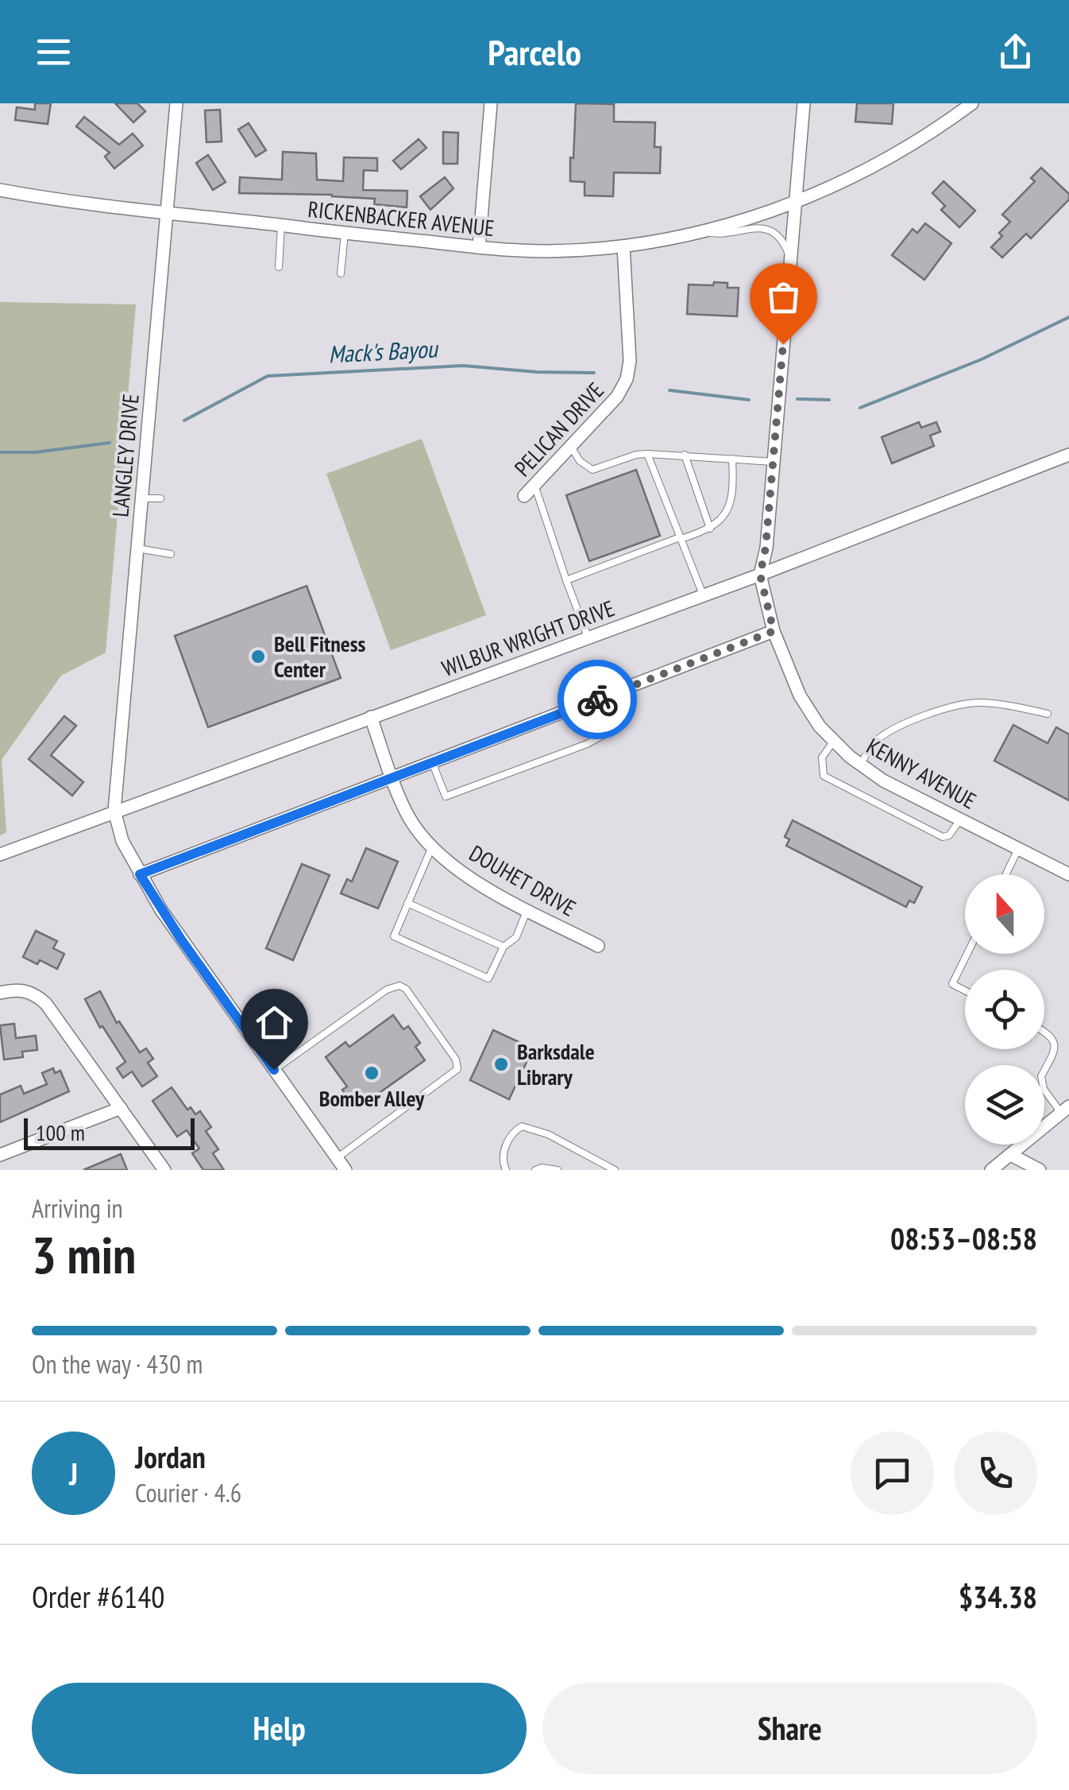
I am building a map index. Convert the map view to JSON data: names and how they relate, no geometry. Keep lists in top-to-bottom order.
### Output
{
  "streets": {
    "street": [
      "RICKENBACKER AVENUE",
      "PELICAN DRIVE",
      "LANGLEY DRIVE",
      "WILBUR WRIGHT DRIVE",
      "KENNY AVENUE",
      "DOUHET DRIVE"
    ]
  },
  "crossings": [
    ["RICKENBACKER AVENUE", "PELICAN DRIVE"],
    ["RICKENBACKER AVENUE", "LANGLEY DRIVE"],
    ["RICKENBACKER AVENUE", "KENNY AVENUE"],
    ["LANGLEY DRIVE", "WILBUR WRIGHT DRIVE"],
    ["WILBUR WRIGHT DRIVE", "KENNY AVENUE"],
    ["WILBUR WRIGHT DRIVE", "DOUHET DRIVE"]
  ],
  "water": ["Mack's Bayou"],
  "places": ["Bell Fitness Center", "Barksdale Library", "Bomber Alley"],
  "scale_bar": "100 m",
  "north": "top",
  "page": {
    "header": "Parcelo",
    "scale": "100 m",
    "heading": ["3 min", "Arriving in", "08:53–08:58"],
    "panel": [
      "Jordan",
      "Courier · 4.6",
      "Order #6140",
      "$34.38"
    ],
    "bar": "On the way · 430 m",
    "round": "J",
    "buttons": ["Help", "Share"]
  }
}
